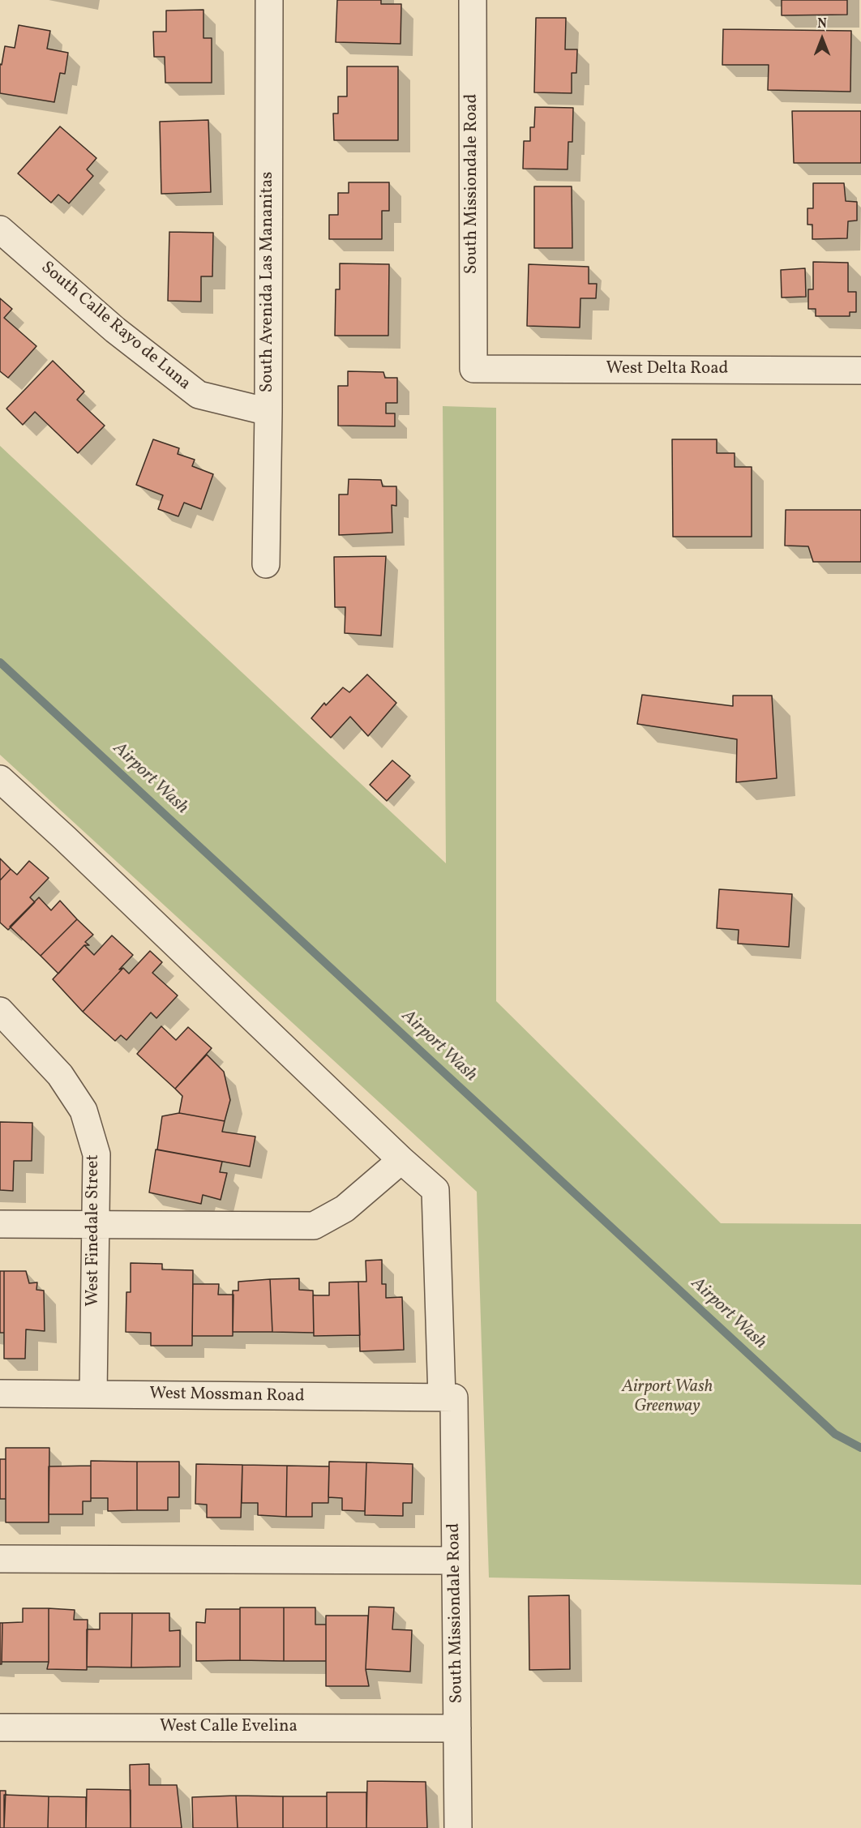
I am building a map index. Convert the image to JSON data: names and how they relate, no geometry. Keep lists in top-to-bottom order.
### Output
{
  "streets": {
    "street": [
      "South Missiondale Road",
      "South Avenida Las Mananitas",
      "South Calle Rayo de Luna",
      "West Delta Road",
      "West Finedale Street",
      "West Mossman Road",
      "West Calle Evelina"
    ]
  },
  "crossings": [
    ["South Missiondale Road", "West Delta Road"],
    ["South Missiondale Road", "West Mossman Road"],
    ["South Missiondale Road", "West Calle Evelina"],
    ["South Avenida Las Mananitas", "South Calle Rayo de Luna"],
    ["West Finedale Street", "West Mossman Road"]
  ],
  "water": ["Airport Wash"],
  "parks": ["Airport Wash Greenway"],
  "north": "top"
}
